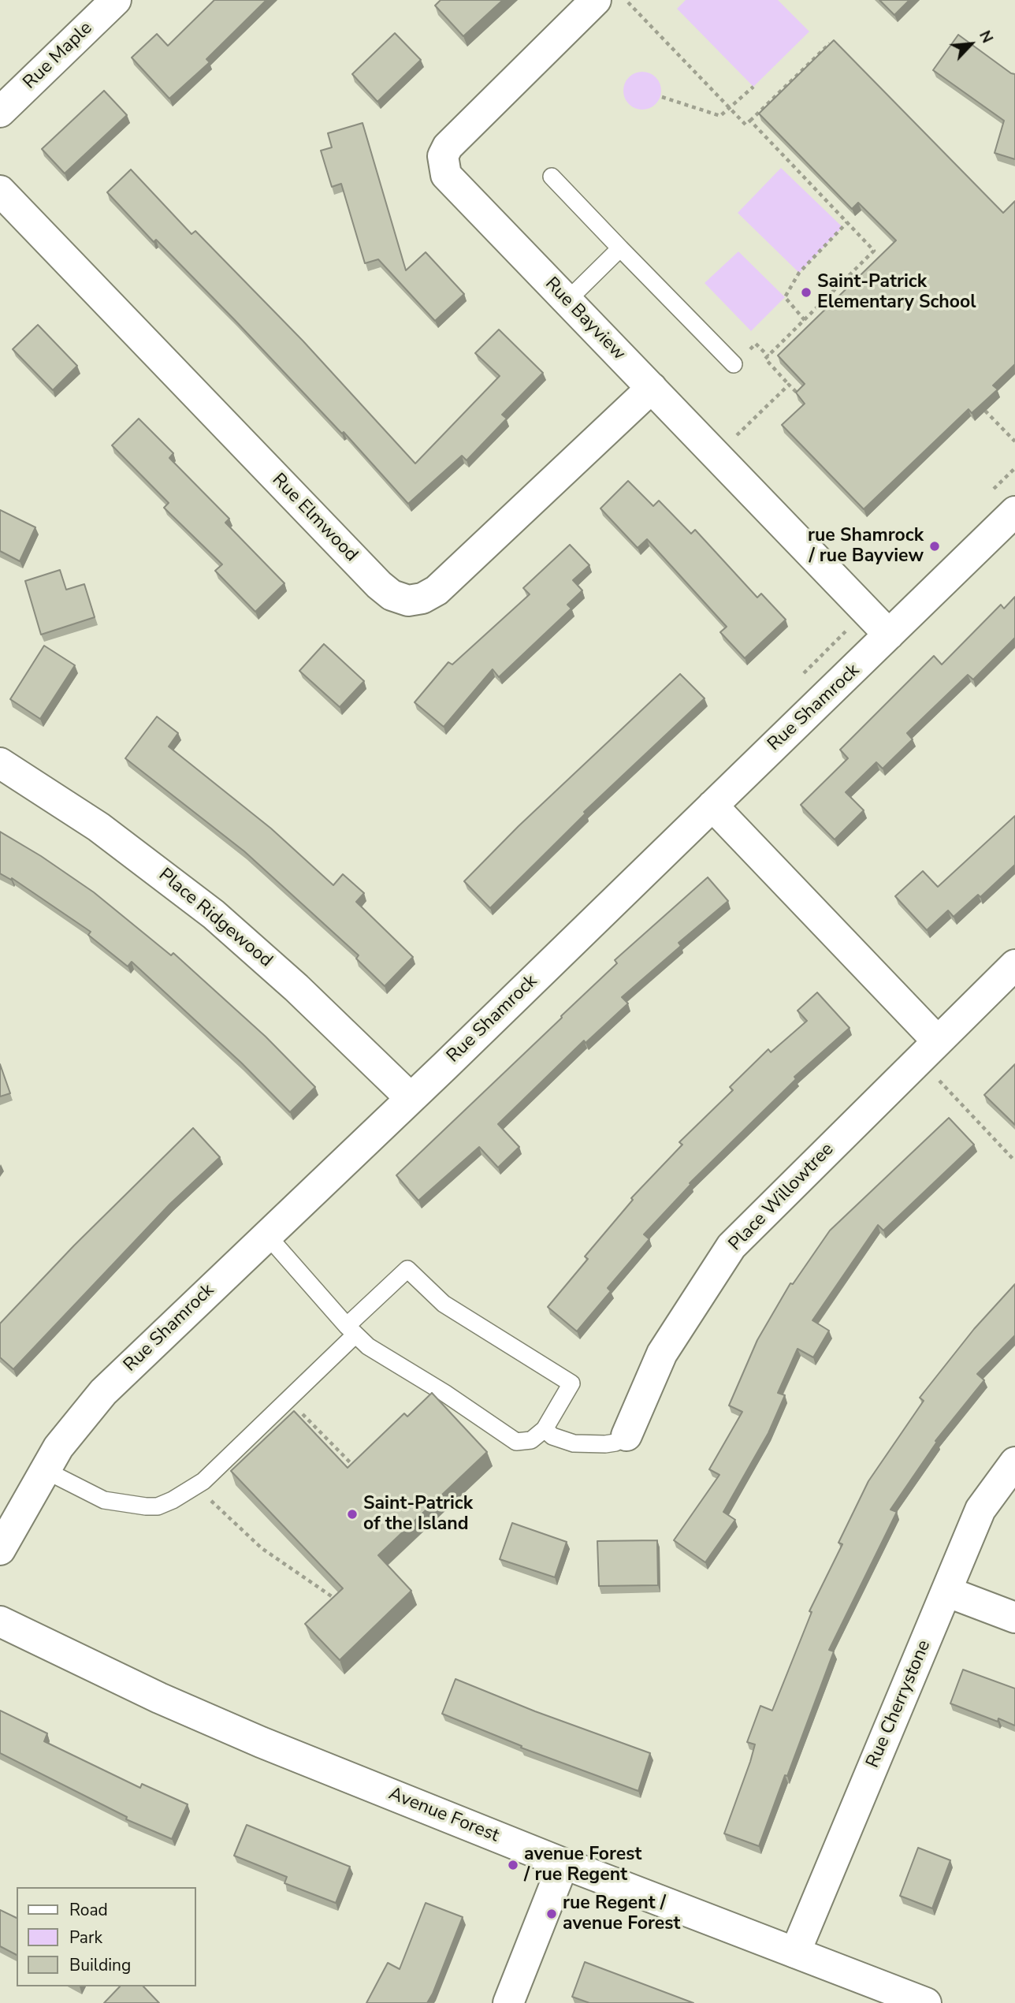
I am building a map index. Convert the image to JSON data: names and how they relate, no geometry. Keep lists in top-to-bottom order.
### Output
{
  "streets": {
    "street": [
      "Rue Maple",
      "Rue Bayview",
      "Rue Elmwood",
      "Rue Shamrock",
      "Place Ridgewood",
      "Place Willowtree",
      "Rue Cherrystone",
      "Avenue Forest"
    ]
  },
  "crossings": [
    ["Rue Bayview", "Rue Elmwood"],
    ["Rue Bayview", "Rue Shamrock"],
    ["Rue Shamrock", "Place Ridgewood"],
    ["Rue Cherrystone", "Avenue Forest"]
  ],
  "places": [
    "Saint-Patrick Elementary School",
    "rue Shamrock / rue Bayview",
    "Saint-Patrick of the Island",
    "avenue Forest / rue Regent",
    "rue Regent / avenue Forest"
  ],
  "legend": ["Road", "Park", "Building"],
  "north": "top right"
}
